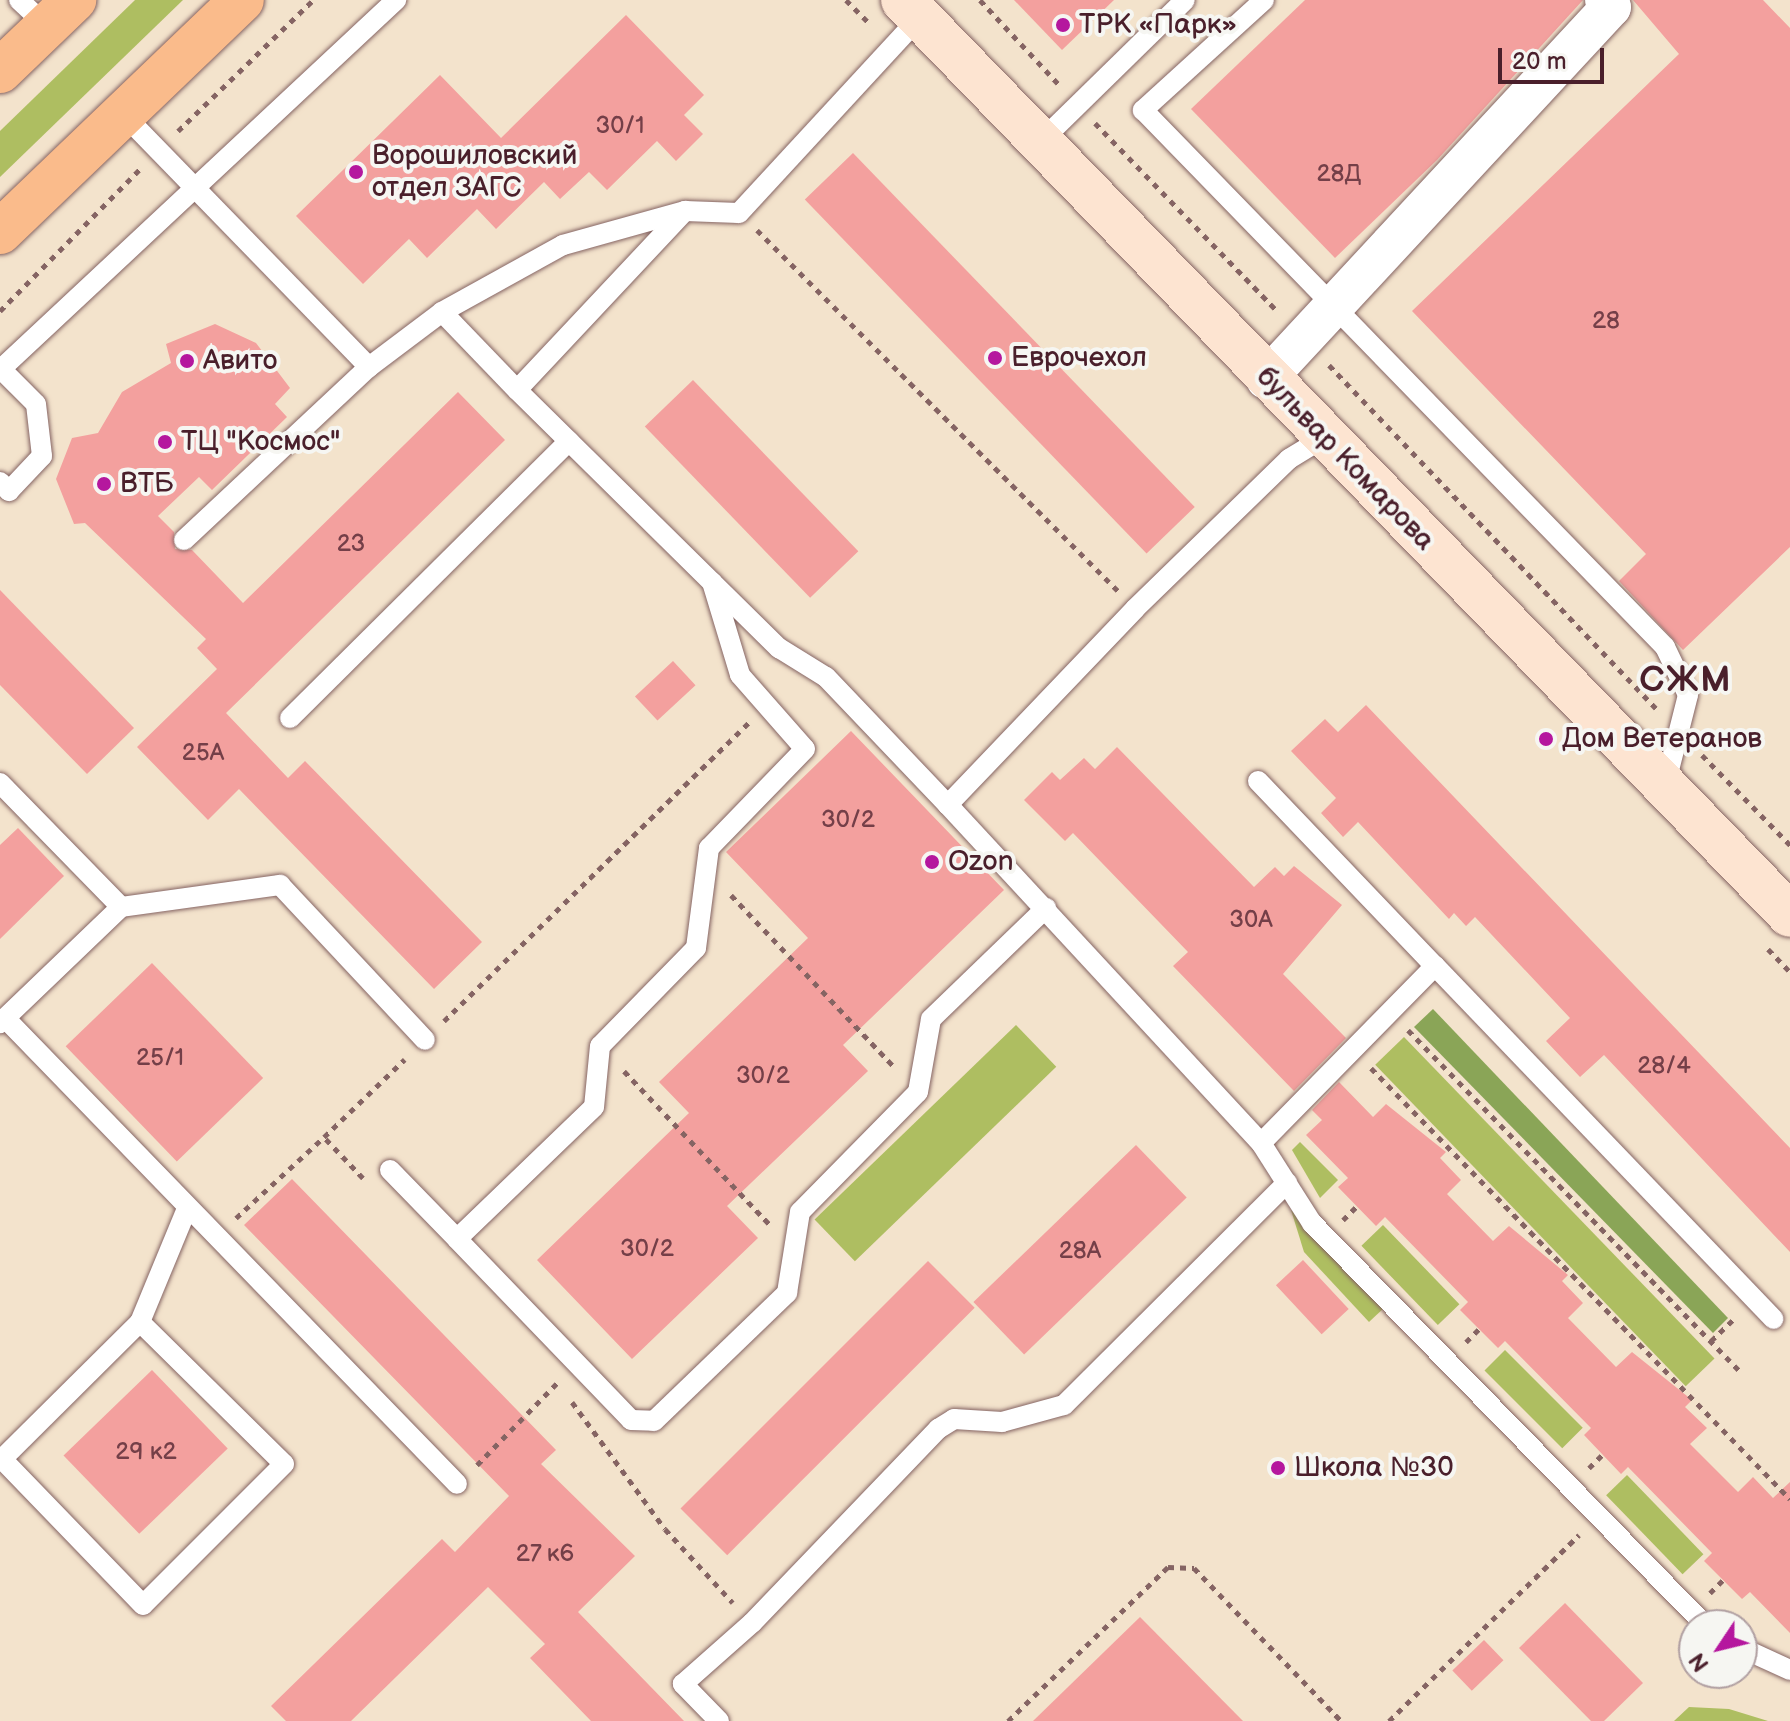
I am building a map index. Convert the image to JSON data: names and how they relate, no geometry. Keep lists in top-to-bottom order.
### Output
{
  "streets": {
    "street": ["бульвар Комарова"]
  },
  "districts": ["СЖМ"],
  "places": [
    "ТРК «Парк»",
    "Ворошиловский отдел ЗАГС",
    "Еврочехол",
    "Авито",
    "ТЦ \"Космос\"",
    "ВТБ",
    "Дом Ветеранов",
    "Ozon",
    "Школа №30"
  ],
  "house_numbers": [
    "30/1",
    "28Д",
    "28",
    "23",
    "25А",
    "30/2",
    "30А",
    "25/1",
    "28/4",
    "30/2",
    "30/2",
    "28А",
    "29 к2",
    "27 к6"
  ],
  "scale_bar": "20 m",
  "north": "bottom left"
}
